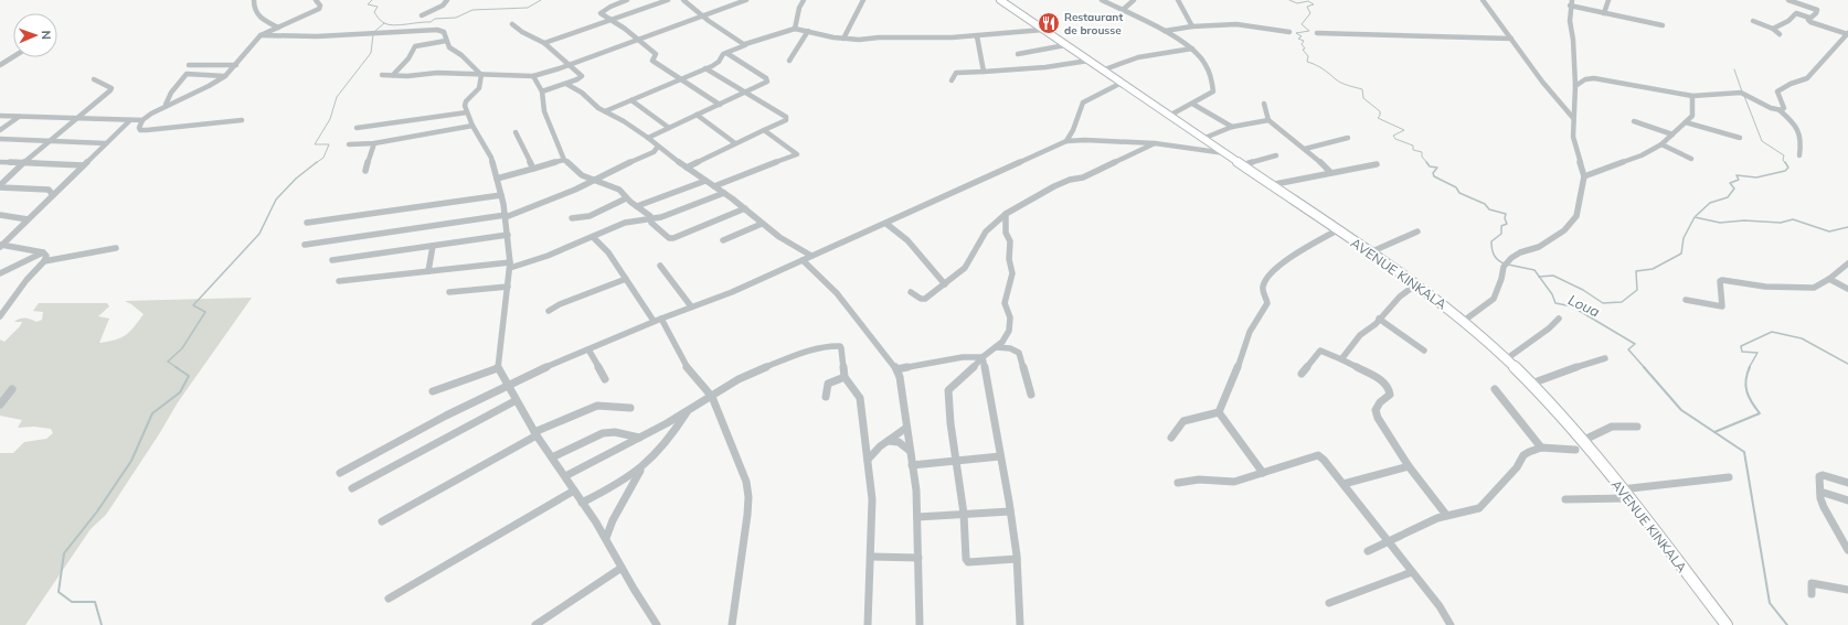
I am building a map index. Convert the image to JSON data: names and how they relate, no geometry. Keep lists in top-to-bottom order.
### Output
{
  "streets": {
    "main road": ["AVENUE KINKALA"]
  },
  "water": ["Loua"],
  "places": {
    "restaurant": ["Restaurant de brousse"]
  },
  "north": "right"
}
